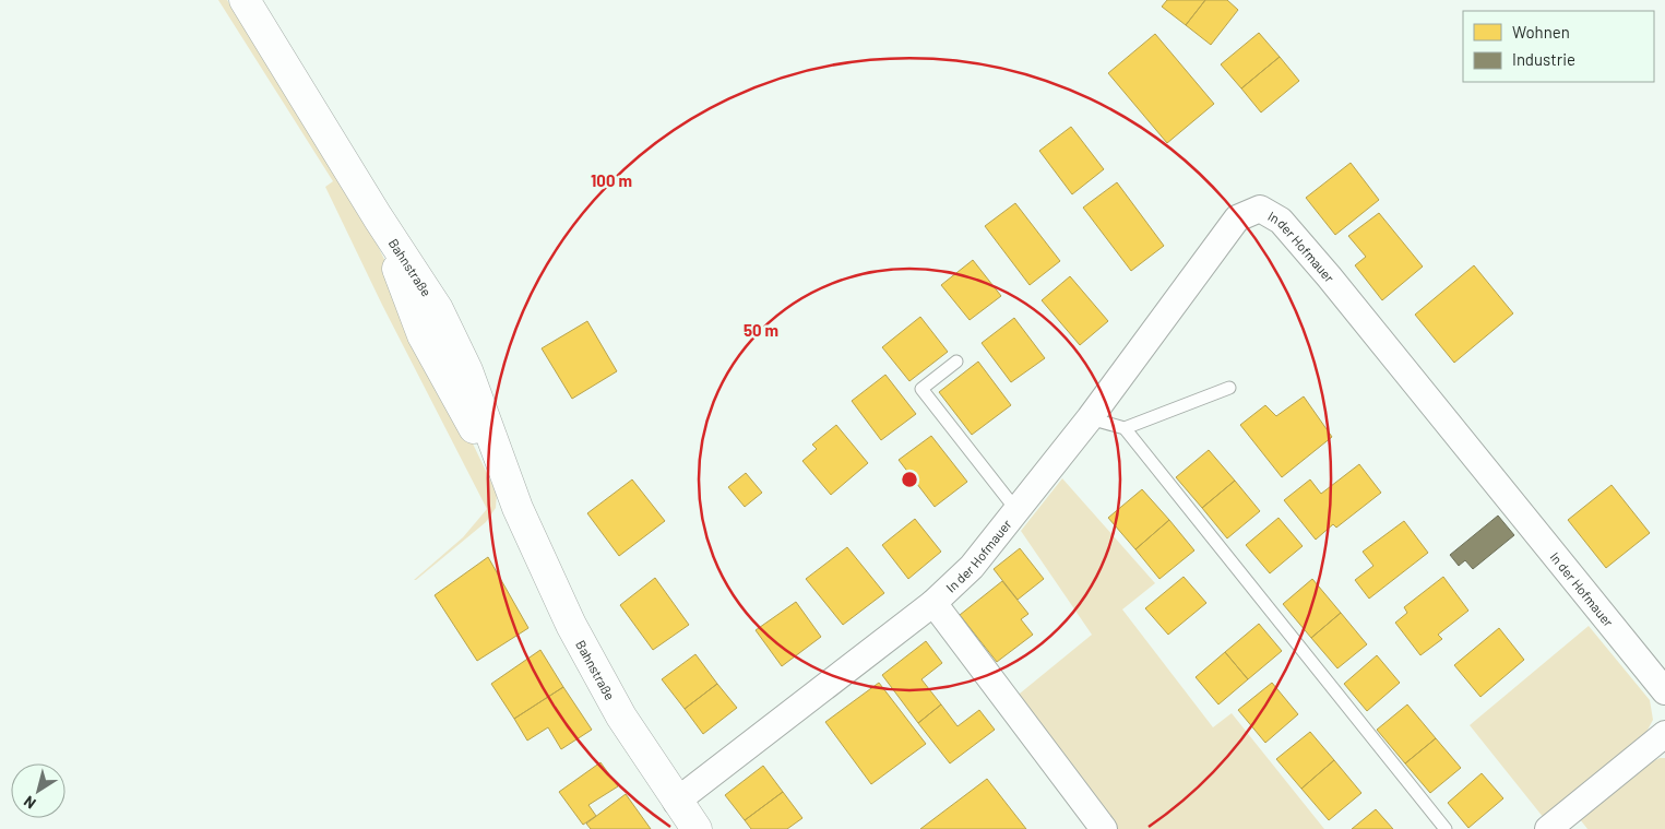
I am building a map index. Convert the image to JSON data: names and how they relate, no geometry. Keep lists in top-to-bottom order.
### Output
{
  "streets": {
    "main road": ["Bahnstraße"],
    "street": ["In der Hofmauer"]
  },
  "crossings": [
    ["In der Hofmauer", "Bahnstraße"]
  ],
  "legend": ["Wohnen", "Industrie"],
  "north": "bottom left",
  "rings": ["100 m", "50 m"]
}
